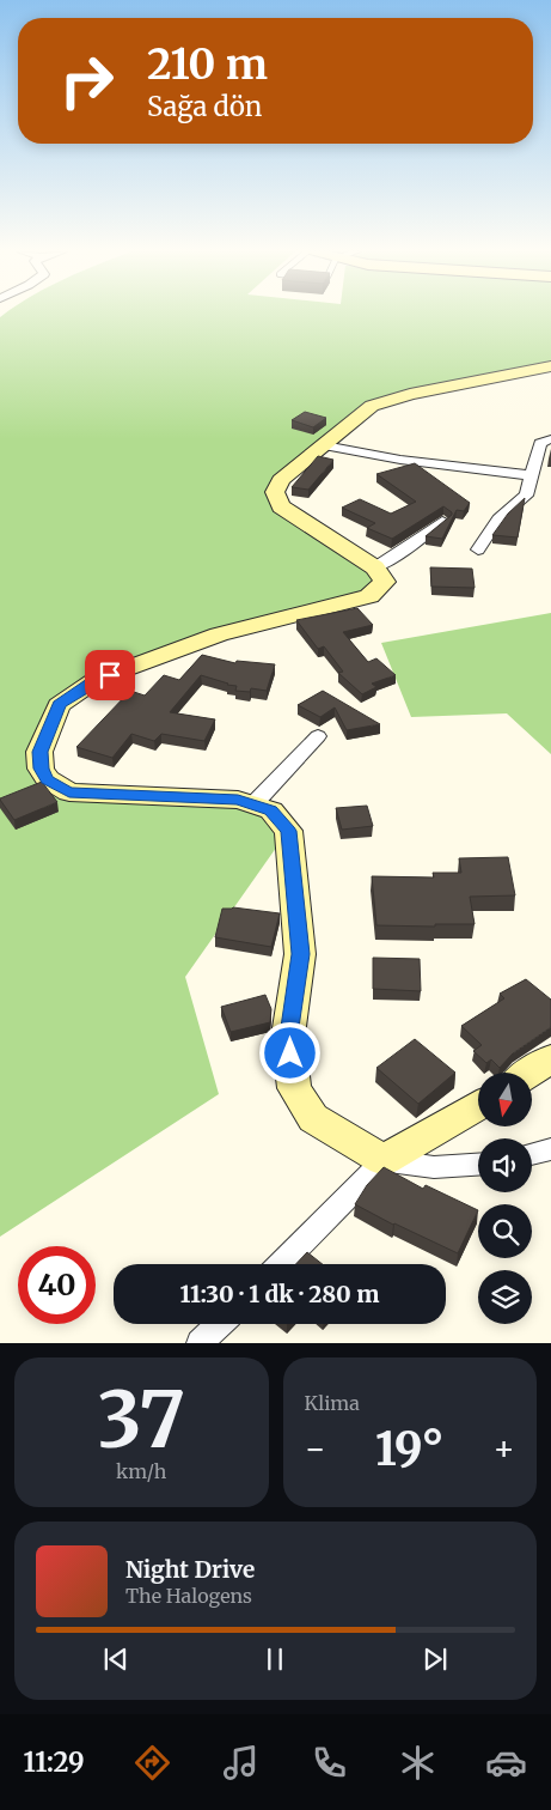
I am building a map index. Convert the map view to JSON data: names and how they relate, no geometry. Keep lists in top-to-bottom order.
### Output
{
  "north": "bottom",
  "page": {
    "turn": ["210 m", "Sağa dön"],
    "limit": "40",
    "trip": "11:30 · 1 dk · 280 m",
    "tile": [
      ["37", "km/h"],
      "Klima"
    ],
    "heat": ["−", "19°", "+"],
    "song": ["Night Drive", "The Halogens"],
    "tabs": "11:29"
  }
}
